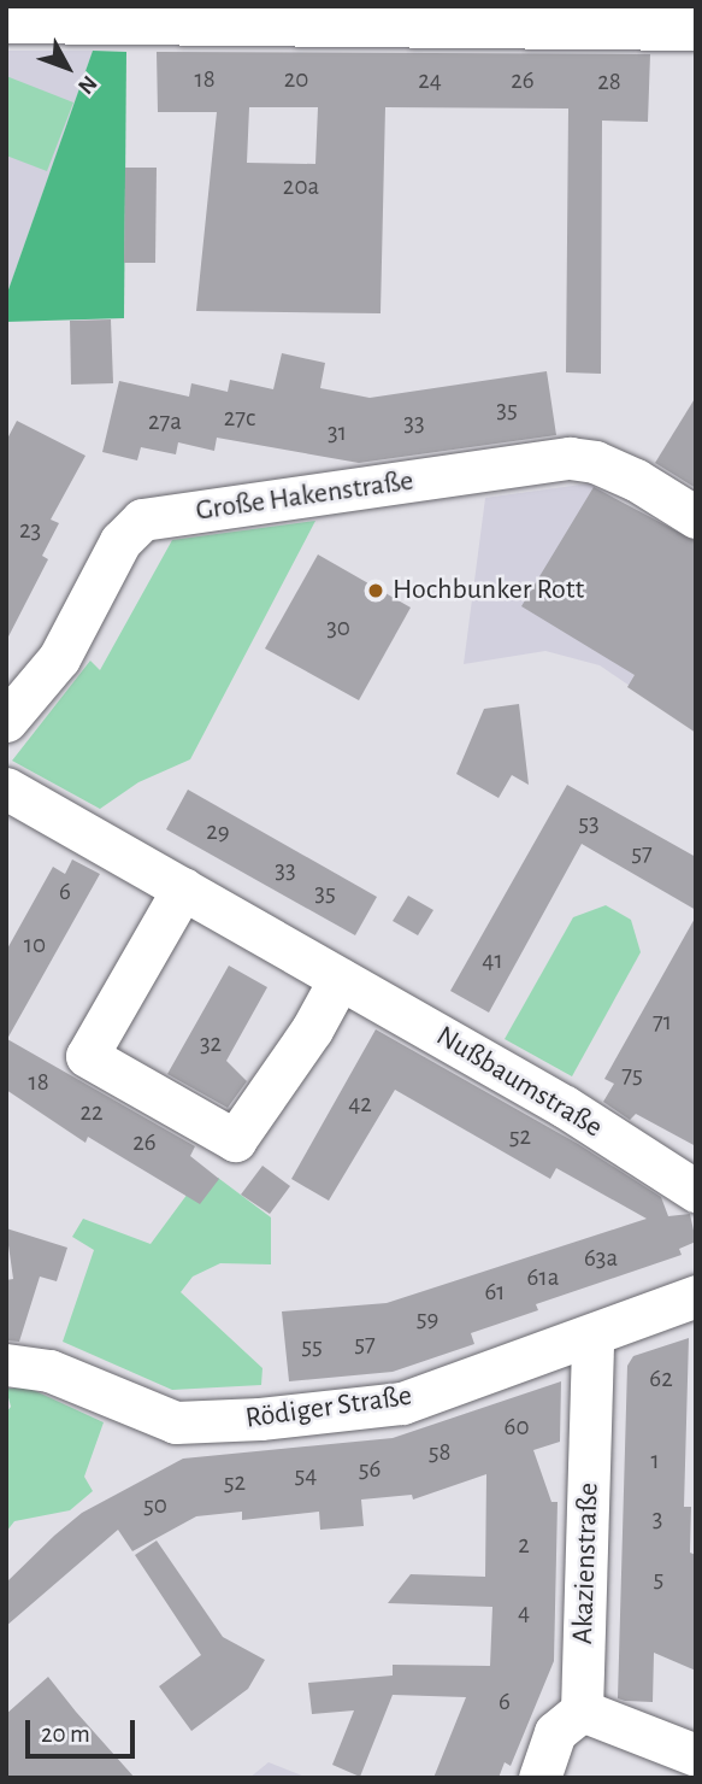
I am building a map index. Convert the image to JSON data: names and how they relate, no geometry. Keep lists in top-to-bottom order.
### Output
{
  "streets": {
    "street": [
      "Große Hakenstraße",
      "Nußbaumstraße",
      "Rödiger Straße",
      "Akazienstraße"
    ]
  },
  "crossings": [
    ["Rödiger Straße", "Akazienstraße"]
  ],
  "places": ["Hochbunker Rott"],
  "house_numbers": [
    "18",
    "20",
    "24",
    "26",
    "28",
    "20a",
    "35",
    "27c",
    "27a",
    "33",
    "31",
    "23",
    "30",
    "53",
    "29",
    "57",
    "33",
    "6",
    "35",
    "10",
    "41",
    "71",
    "32",
    "75",
    "18",
    "42",
    "22",
    "52",
    "26",
    "63a",
    "61a",
    "61",
    "59",
    "57",
    "55",
    "62",
    "60",
    "58",
    "1",
    "56",
    "54",
    "52",
    "50",
    "3",
    "2",
    "5",
    "4",
    "6"
  ],
  "scale_bar": "20 m",
  "north": "bottom right"
}
